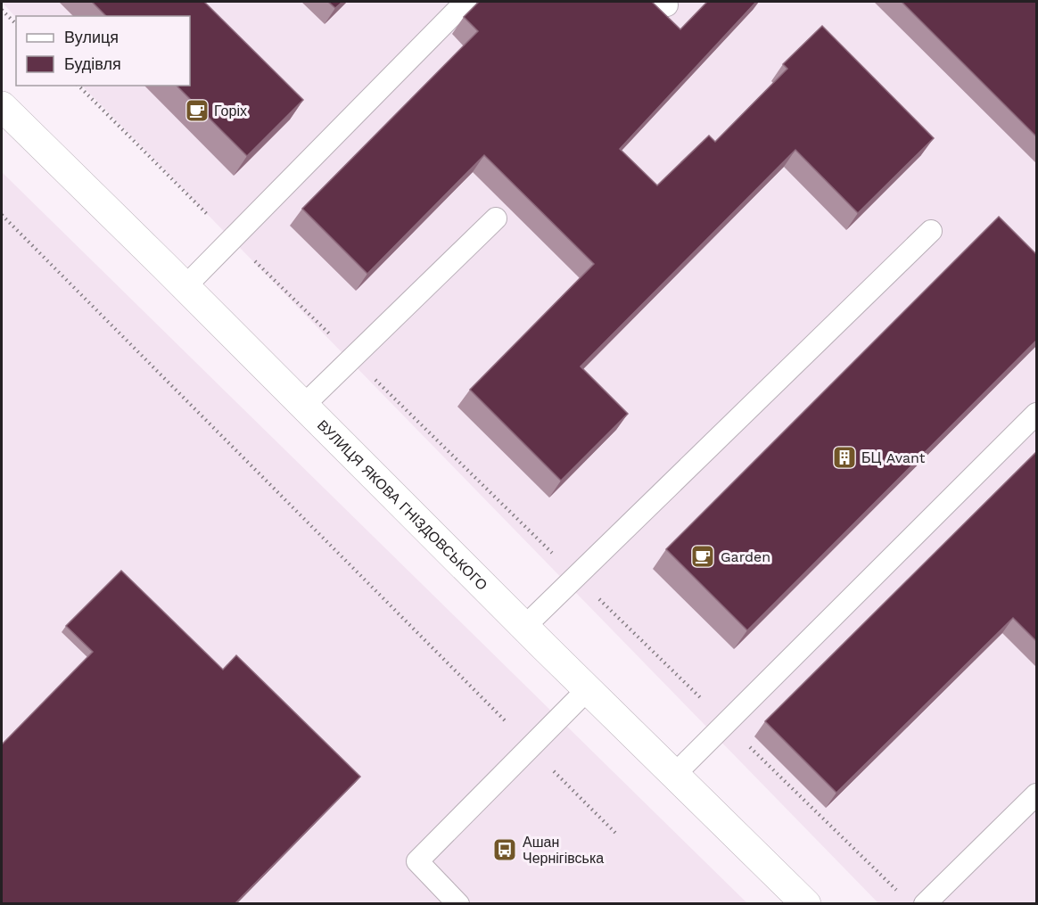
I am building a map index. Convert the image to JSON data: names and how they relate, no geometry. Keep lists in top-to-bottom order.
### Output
{
  "streets": {
    "street": ["ВУЛИЦЯ ЯКОВА ГНІЗДОВСЬКОГО"]
  },
  "places": {
    "cafe": ["Горіх", "Garden"],
    "building": ["БЦ Avant"],
    "bus stop": ["Ашан Чернігівська"]
  },
  "legend": ["Вулиця", "Будівля"]
}
